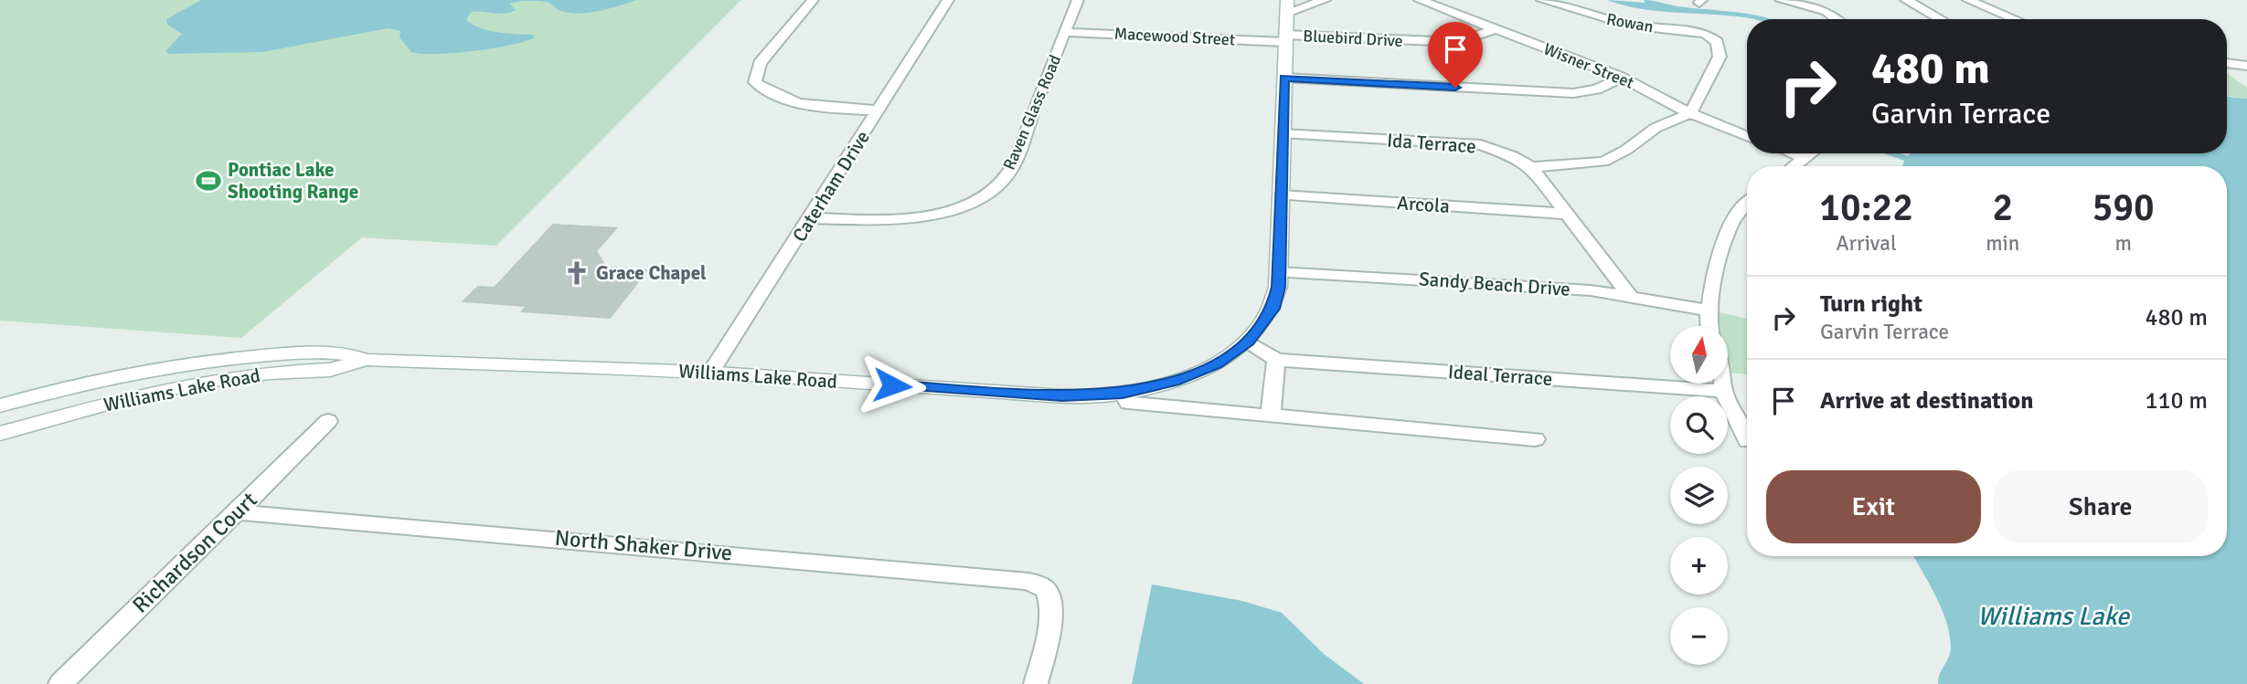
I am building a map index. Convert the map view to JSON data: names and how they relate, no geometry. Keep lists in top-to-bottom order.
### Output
{
  "streets": {
    "main road": ["Williams Lake Road"],
    "street": [
      "Rowan",
      "Macewood Street",
      "Bluebird Drive",
      "Wisner Street",
      "Raven Glass Road",
      "Ida Terrace",
      "Caterham Drive",
      "Arcola",
      "Sandy Beach Drive",
      "Ideal Terrace",
      "North Shaker Drive",
      "Richardson Court"
    ]
  },
  "crossings": [
    ["Macewood Street", "Bluebird Drive"],
    ["Macewood Street", "Raven Glass Road"],
    ["Macewood Street", "Williams Lake Road"],
    ["Bluebird Drive", "Wisner Street"],
    ["Bluebird Drive", "Williams Lake Road"],
    ["Raven Glass Road", "Caterham Drive"],
    ["Ida Terrace", "Arcola"],
    ["Ida Terrace", "Sandy Beach Drive"],
    ["Ida Terrace", "Williams Lake Road"],
    ["Caterham Drive", "Williams Lake Road"],
    ["Arcola", "Williams Lake Road"],
    ["Sandy Beach Drive", "Williams Lake Road"],
    ["North Shaker Drive", "Richardson Court"]
  ],
  "water": ["Williams Lake"],
  "places": {
    "sports": ["Pontiac Lake Shooting Range"],
    "church": ["Grace Chapel"]
  },
  "north": "top",
  "page": {
    "turn": ["480 m", "Garvin Terrace"],
    "eta": [
      "10:22",
      "Arrival",
      "2",
      "min",
      "590",
      "m"
    ],
    "list": [
      {
        "name": "Turn right",
        "note": "Garvin Terrace",
        "value": "480 m"
      },
      {
        "name": "Arrive at destination",
        "value": "110 m"
      }
    ],
    "map_buttons": ["+", "−"],
    "buttons": ["Exit", "Share"]
  }
}
